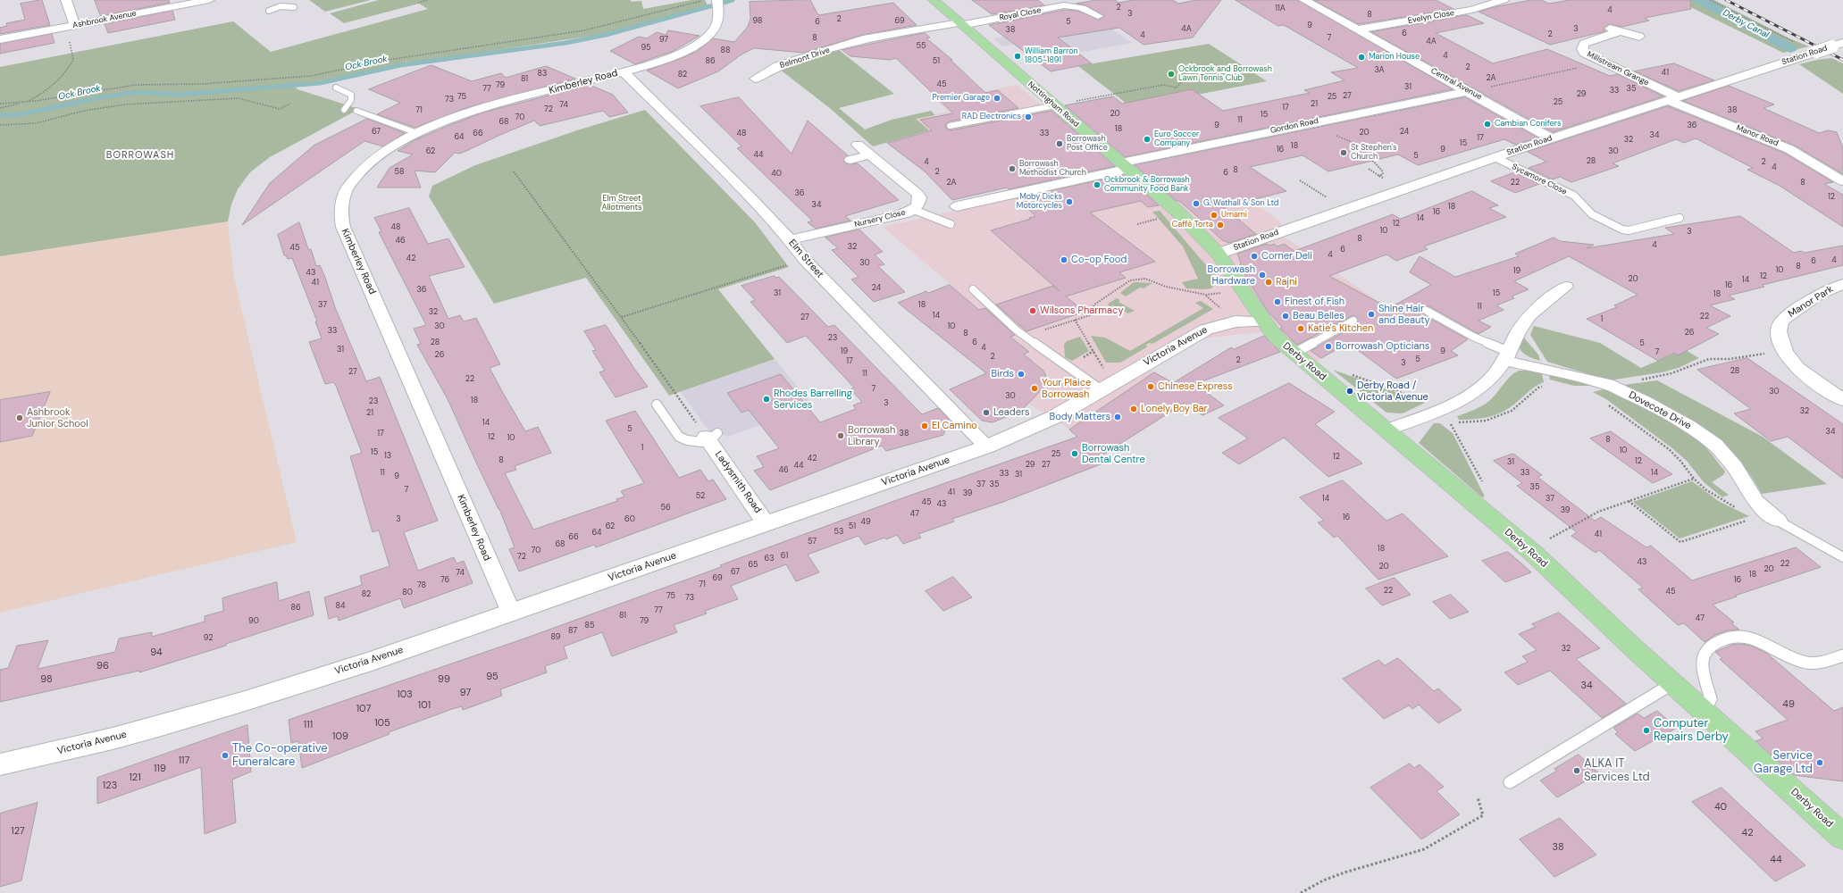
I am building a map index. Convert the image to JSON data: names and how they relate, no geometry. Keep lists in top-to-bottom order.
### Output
{
  "streets": {
    "main road": [
      "Station Road",
      "Nottingham Road",
      "Victoria Avenue",
      "Derby Road"
    ],
    "street": [
      "Royal Close",
      "Evelyn Close",
      "Ashbrook Avenue",
      "Belmont Drive",
      "Millstream Grange",
      "Kimberley Road",
      "Central Avenue",
      "Gordon Road",
      "Manor Road",
      "Nursery Close",
      "Elm Street",
      "Manor Park",
      "Dovecote Drive",
      "Ladysmith Road"
    ],
    "lane": ["Sycamore Close"]
  },
  "crossings": [
    ["Royal Close", "Belmont Drive"],
    ["Royal Close", "Nottingham Road"],
    ["Evelyn Close", "Central Avenue"],
    ["Station Road", "Millstream Grange"],
    ["Station Road", "Central Avenue"],
    ["Station Road", "Nottingham Road"],
    ["Station Road", "Manor Road"],
    ["Station Road", "Sycamore Close"],
    ["Station Road", "Derby Road"],
    ["Belmont Drive", "Nottingham Road"],
    ["Millstream Grange", "Manor Road"],
    ["Kimberley Road", "Elm Street"],
    ["Kimberley Road", "Victoria Avenue"],
    ["Central Avenue", "Gordon Road"],
    ["Nottingham Road", "Gordon Road"],
    ["Nottingham Road", "Derby Road"],
    ["Nursery Close", "Elm Street"],
    ["Elm Street", "Victoria Avenue"],
    ["Victoria Avenue", "Derby Road"],
    ["Victoria Avenue", "Ladysmith Road"]
  ],
  "districts": ["BORROWASH"],
  "water": ["Derby Canal", "Ock Brook"],
  "parks": ["Elm Street Allotments"],
  "places": [
    "William Barron 1805-1891",
    "Marion House",
    "Ockbrook and Borrowash Lawn Tennis Club",
    "Premier Garage",
    "RAD Electronics",
    "Cambian Conifers",
    "Euro Soccer Company",
    "Borrowash Post Office",
    "St Stephen's Church",
    "Borrowash Methodist Church",
    "Ockbrook & Borrowash Community Food Bank",
    "Moby Dicks Motorcycles",
    "G. Wathall & Son Ltd",
    "Umami",
    "Caffè Torta",
    "Corner Deli",
    "Co-op Food",
    "Borrowash Hardware",
    "Rajni",
    "Finest of Fish",
    "Wilsons Pharmacy",
    "Shine Hair and Beauty",
    "Beau Belles",
    "Katie's Kitchen",
    "Borrowash Opticians",
    "Birds",
    "Chinese Express",
    "Your Plaice Borrowash",
    "Derby Road / Victoria Avenue",
    "Rhodes Barrelling Services",
    "Lonely Boy Bar",
    "Leaders",
    "Body Matters",
    "Ashbrook Junior School",
    "El Camino",
    "Borrowash Library",
    "Borrowash Dental Centre",
    "Computer Repairs Derby",
    "The Co-operative Funeralcare",
    "Service Garage Ltd",
    "ALKA IT Services Ltd"
  ],
  "house_numbers": [
    "2",
    "11A",
    "4",
    "3",
    "8",
    "2",
    "98",
    "69",
    "6",
    "5",
    "9",
    "4A",
    "3",
    "38",
    "6",
    "2",
    "4",
    "8",
    "7",
    "97",
    "4A",
    "55",
    "95",
    "88",
    "4",
    "86",
    "51",
    "2",
    "3A",
    "41",
    "83",
    "82",
    "2A",
    "81",
    "45",
    "79",
    "31",
    "77",
    "35",
    "33",
    "29",
    "27",
    "75",
    "25",
    "73",
    "25",
    "21",
    "74",
    "17",
    "72",
    "71",
    "38",
    "20",
    "15",
    "70",
    "11",
    "68",
    "9",
    "36",
    "18",
    "67",
    "24",
    "20",
    "66",
    "48",
    "33",
    "34",
    "64",
    "17",
    "32",
    "15",
    "18",
    "16",
    "9",
    "62",
    "30",
    "44",
    "5",
    "28",
    "4",
    "2",
    "4",
    "8",
    "58",
    "2",
    "6",
    "40",
    "2A",
    "22",
    "8",
    "36",
    "12",
    "34",
    "18",
    "16",
    "14",
    "12",
    "48",
    "10",
    "3",
    "8",
    "46",
    "4",
    "32",
    "45",
    "6",
    "4",
    "42",
    "4",
    "6",
    "30",
    "8",
    "10",
    "19",
    "43",
    "12",
    "20",
    "14",
    "41",
    "16",
    "24",
    "36",
    "31",
    "15",
    "18",
    "37",
    "18",
    "11",
    "32",
    "14",
    "22",
    "27",
    "1",
    "30",
    "10",
    "33",
    "26",
    "8",
    "23",
    "28",
    "6",
    "5",
    "4",
    "31",
    "19",
    "9",
    "7",
    "26",
    "2",
    "5",
    "2",
    "17",
    "3",
    "28",
    "27",
    "11",
    "22",
    "7",
    "30",
    "30",
    "18",
    "23",
    "3",
    "32",
    "21",
    "14",
    "5",
    "34",
    "17",
    "38",
    "12",
    "10",
    "8",
    "1",
    "10",
    "15",
    "25",
    "13",
    "12",
    "42",
    "8",
    "12",
    "31",
    "29",
    "27",
    "44",
    "46",
    "11",
    "33",
    "14",
    "33",
    "31",
    "9",
    "37",
    "35",
    "35",
    "7",
    "41",
    "39",
    "52",
    "14",
    "37",
    "45",
    "43",
    "56",
    "39",
    "47",
    "16",
    "3",
    "60",
    "49",
    "62",
    "51",
    "53",
    "64",
    "41",
    "66",
    "57",
    "68",
    "18",
    "70",
    "61",
    "72",
    "63",
    "43",
    "22",
    "65",
    "20",
    "20",
    "67",
    "74",
    "18",
    "69",
    "76",
    "16",
    "71",
    "78",
    "22",
    "45",
    "80",
    "82",
    "75",
    "73",
    "84",
    "86",
    "77",
    "81",
    "47",
    "90",
    "79",
    "85",
    "87",
    "89",
    "92",
    "32",
    "94",
    "96",
    "95",
    "98",
    "99",
    "34",
    "97",
    "103",
    "49",
    "101",
    "107",
    "105",
    "111",
    "109",
    "117",
    "119",
    "121",
    "123",
    "40",
    "127",
    "42",
    "38",
    "44"
  ]
}
